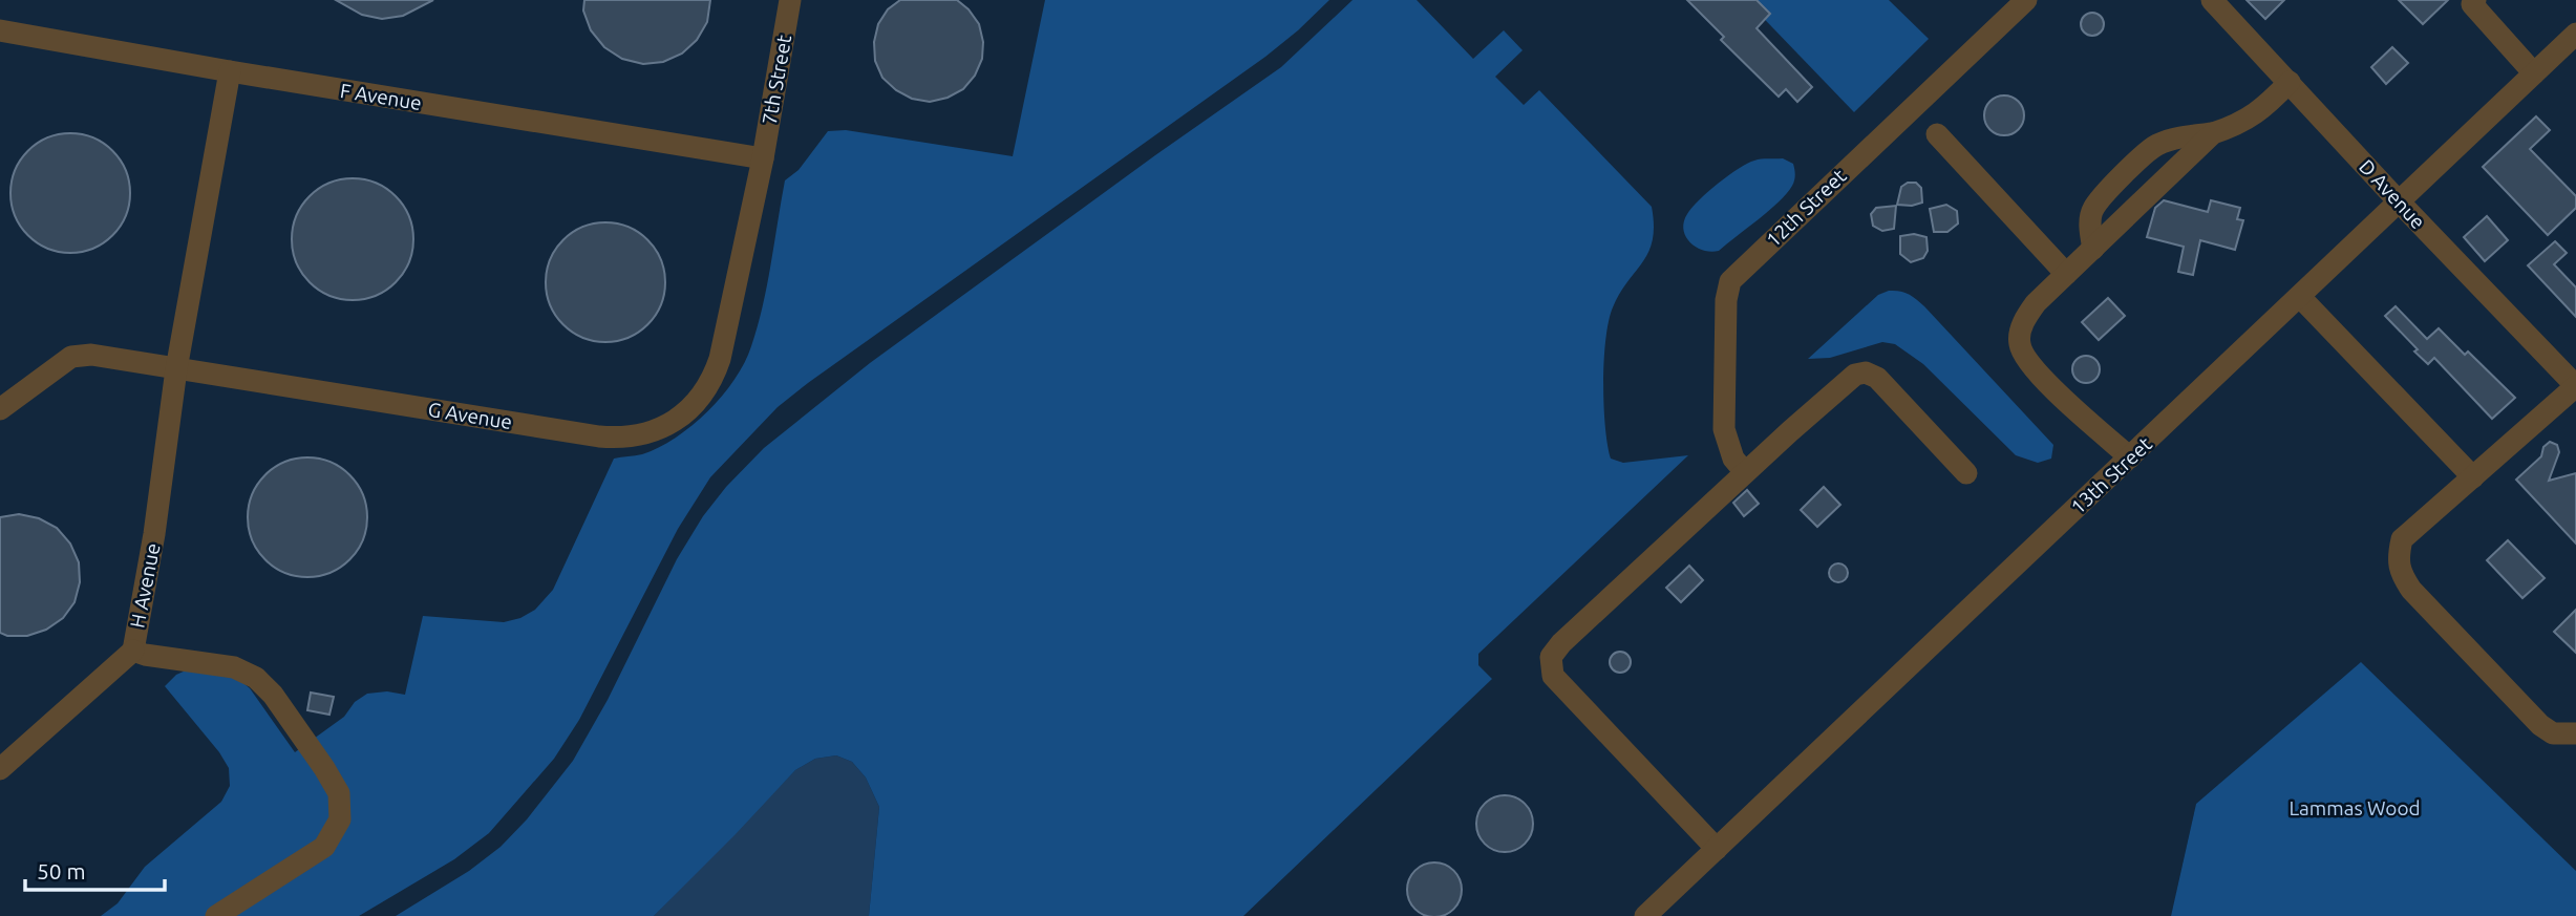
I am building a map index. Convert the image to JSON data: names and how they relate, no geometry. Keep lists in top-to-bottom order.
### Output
{
  "streets": {
    "lane": [
      "7th Street",
      "F Avenue",
      "D Avenue",
      "12th Street",
      "G Avenue",
      "13th Street",
      "H Avenue"
    ]
  },
  "crossings": [
    ["7th Street", "F Avenue"],
    ["7th Street", "G Avenue"],
    ["F Avenue", "G Avenue"],
    ["F Avenue", "H Avenue"],
    ["D Avenue", "13th Street"],
    ["G Avenue", "H Avenue"]
  ],
  "parks": ["Lammas Wood"],
  "scale_bar": "50 m"
}
